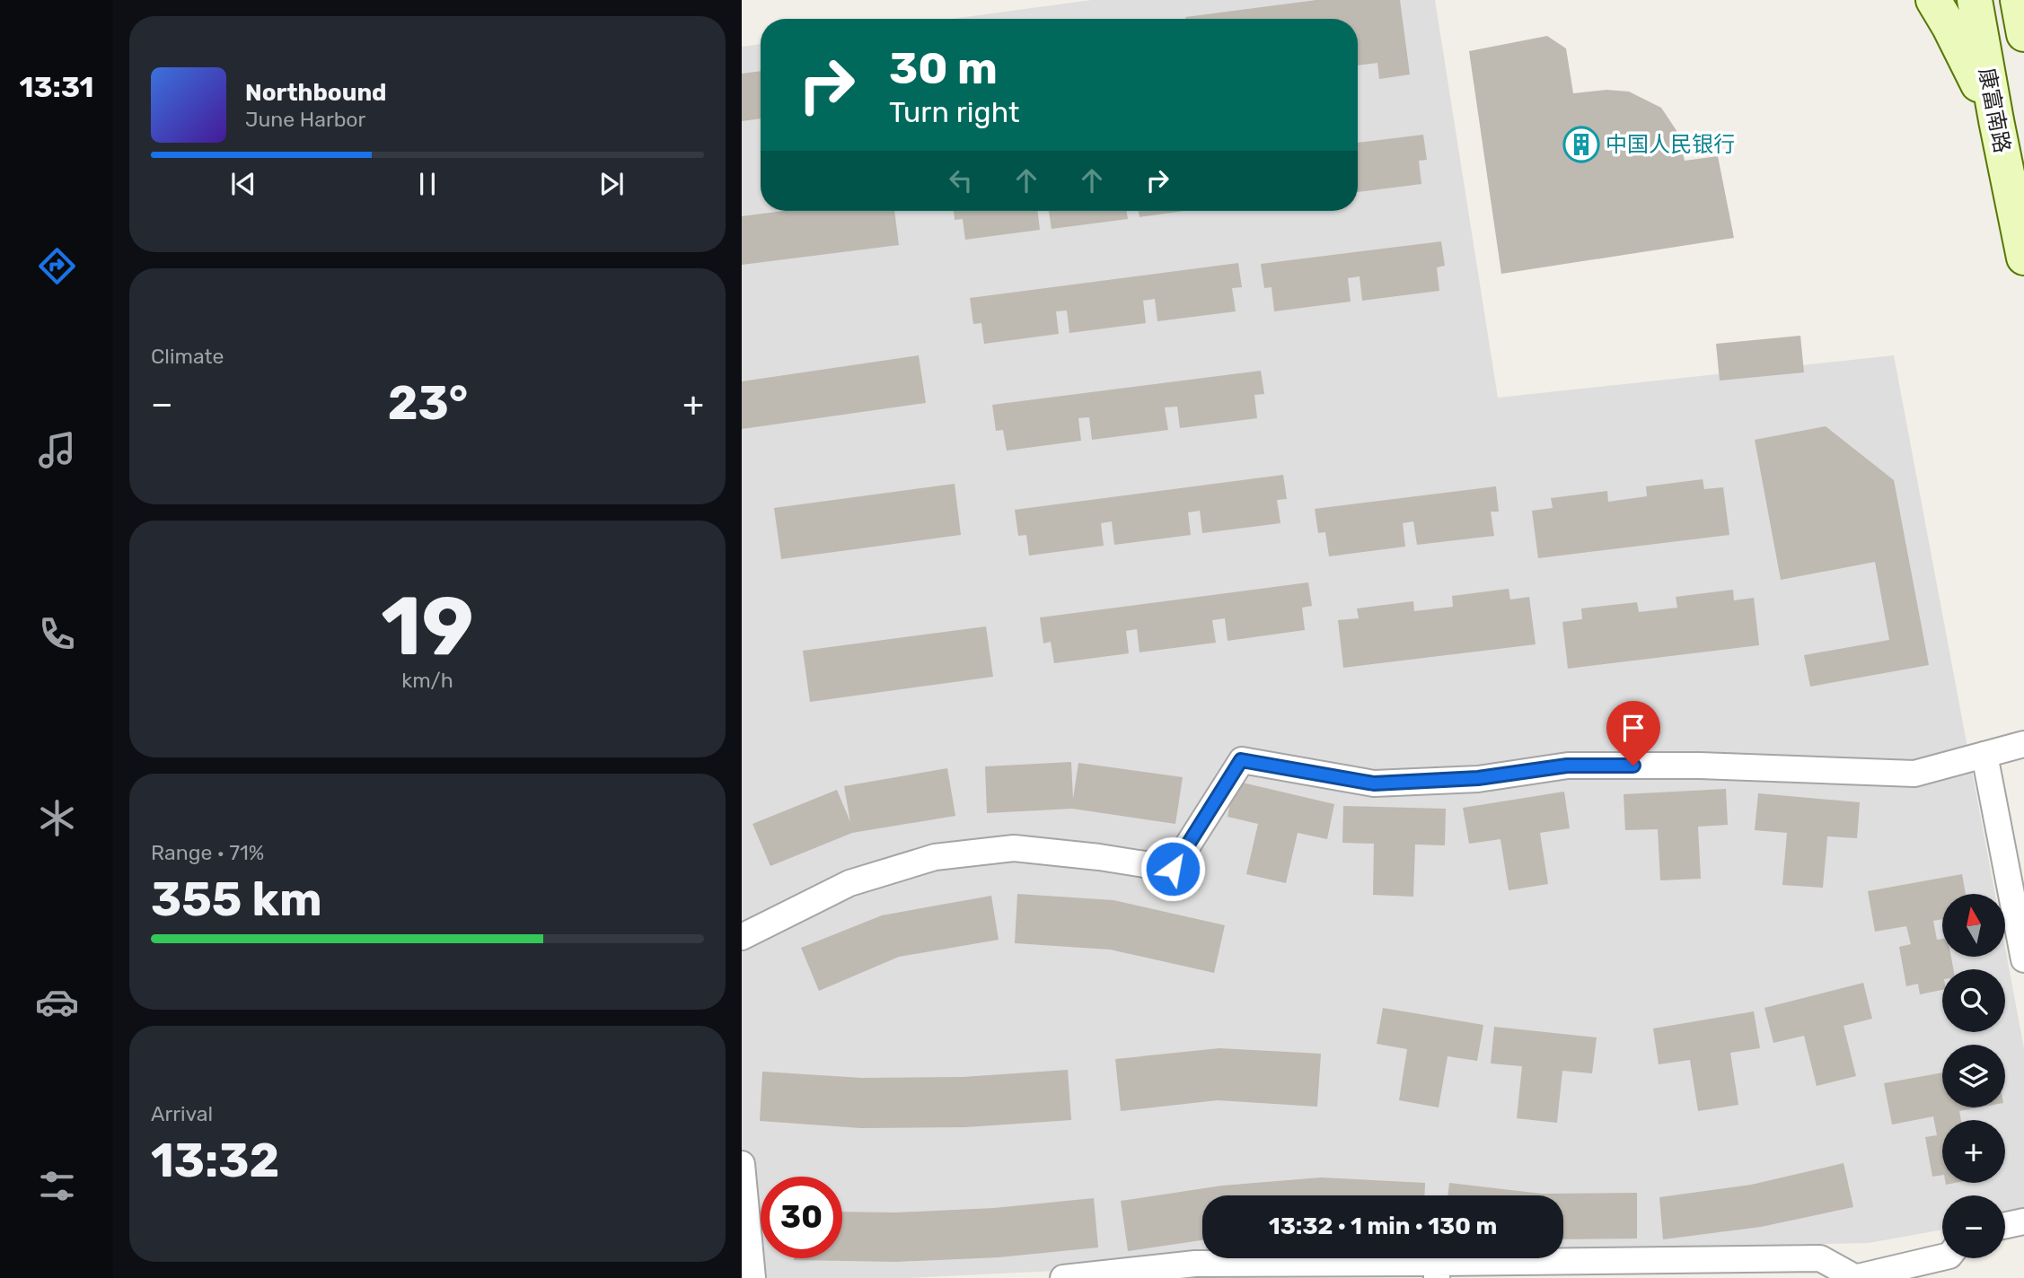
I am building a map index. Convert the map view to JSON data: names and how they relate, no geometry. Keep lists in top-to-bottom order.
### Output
{
  "streets": {
    "main road": ["康富南路"]
  },
  "places": {
    "building": ["中国人民银行"]
  },
  "north": "top",
  "page": {
    "tabs": "13:31",
    "turn": ["30 m", "Turn right"],
    "song": ["Northbound", "June Harbor"],
    "tile": [
      "Climate",
      ["19", "km/h"],
      ["Range · 71%", "355 km"],
      ["Arrival", "13:32"]
    ],
    "heat": ["−", "23°", "+"],
    "map_buttons": ["+", "−"],
    "limit": "30",
    "trip": "13:32 · 1 min · 130 m"
  }
}
